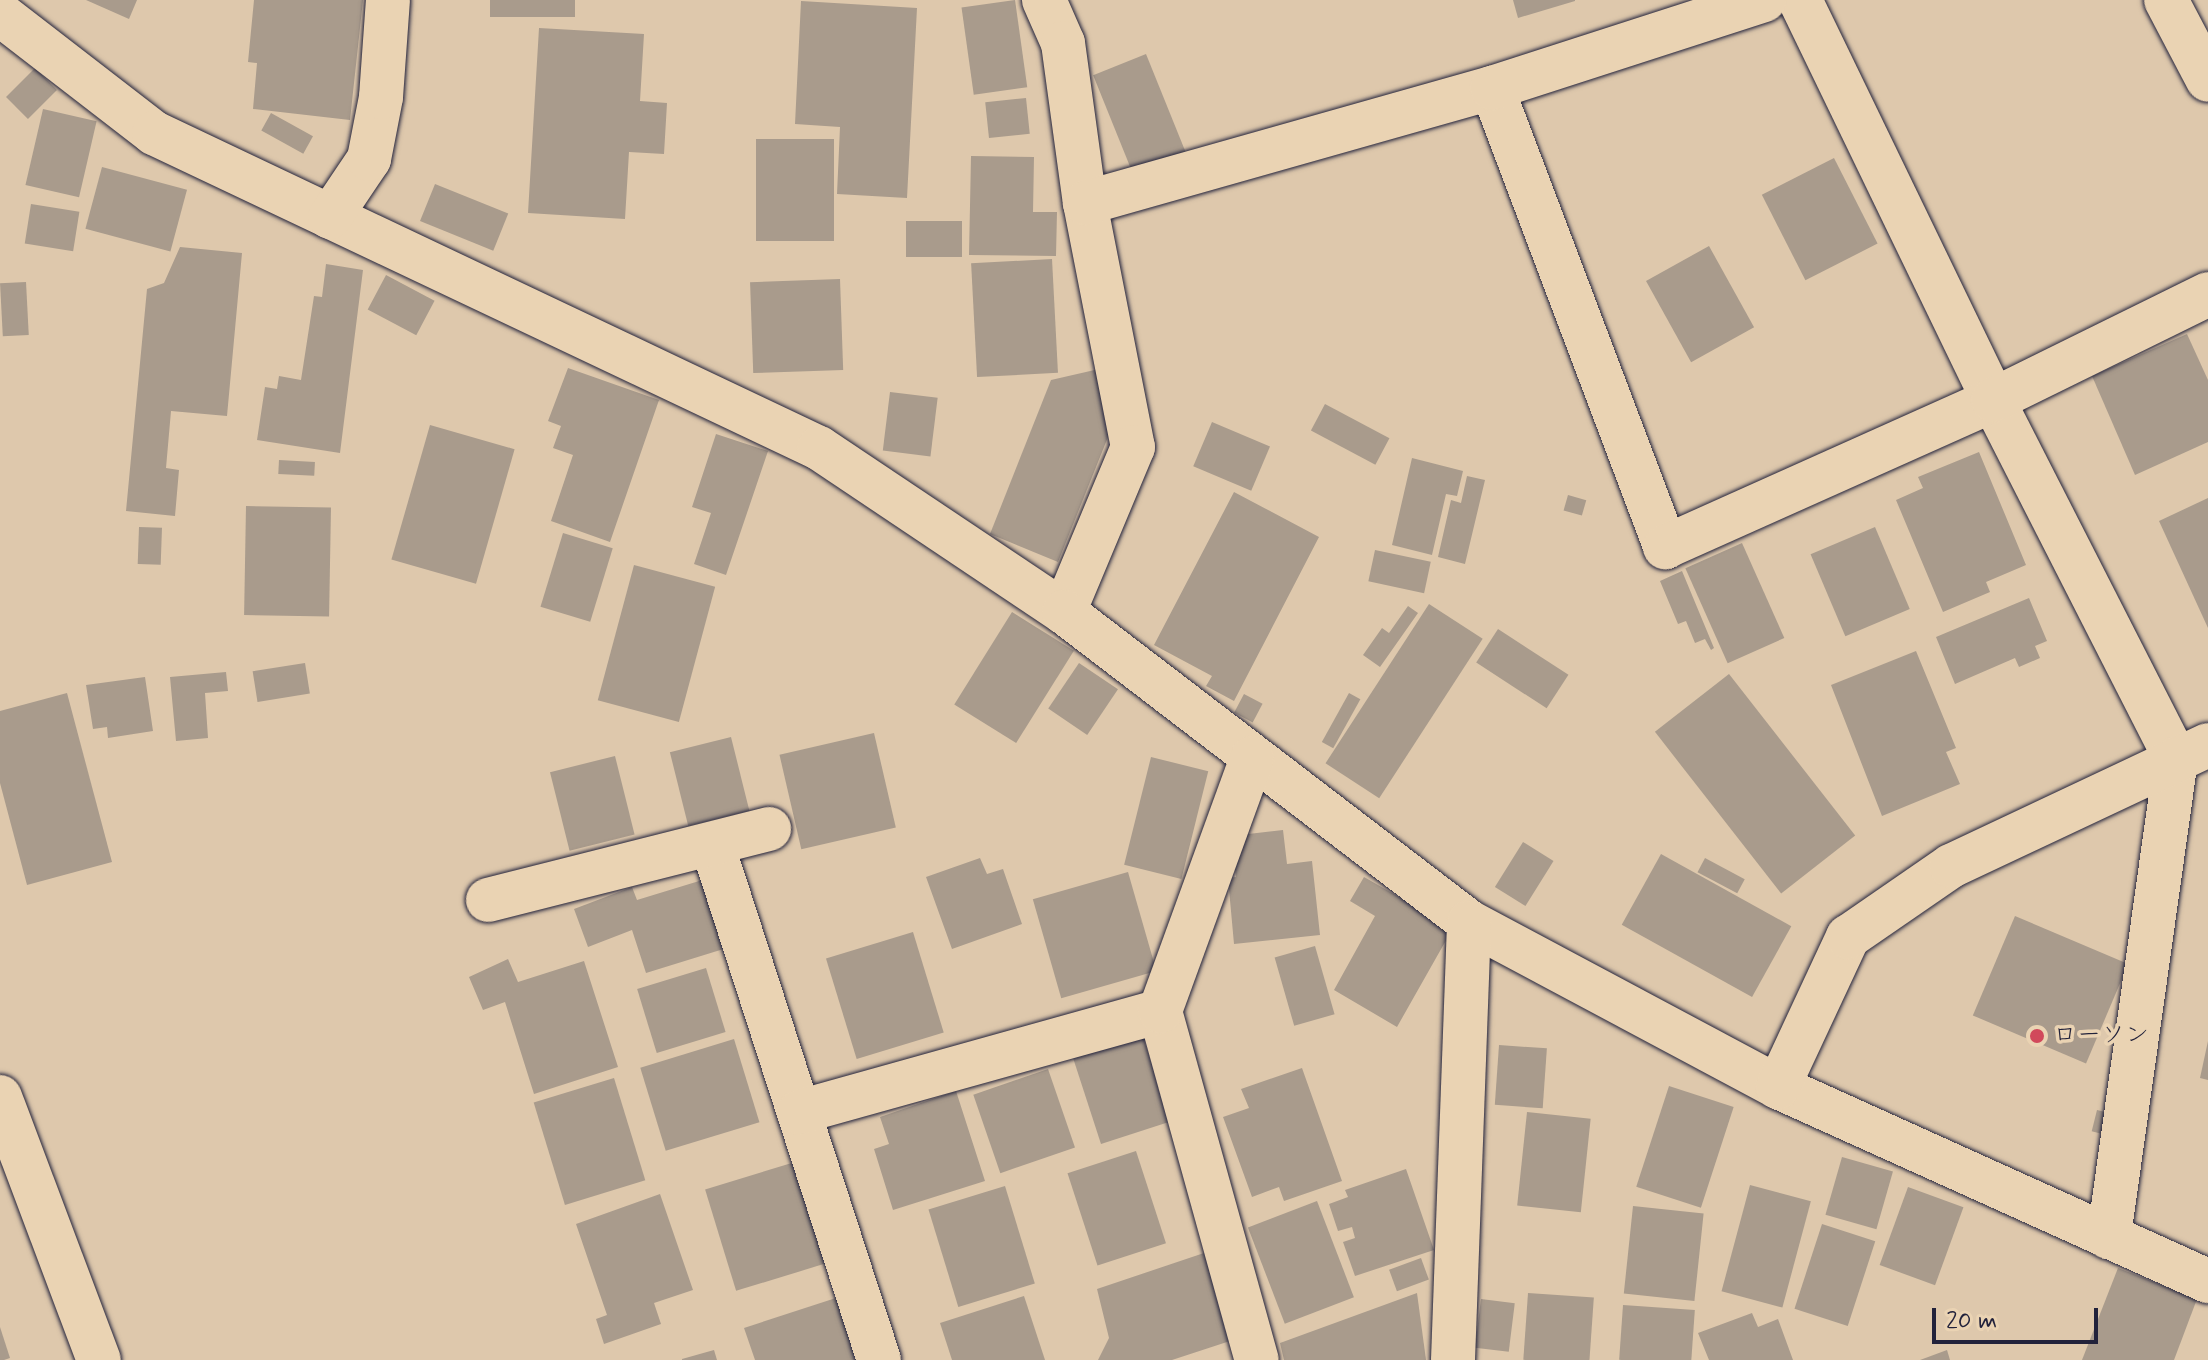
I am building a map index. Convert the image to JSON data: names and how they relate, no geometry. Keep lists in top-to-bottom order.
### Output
{
  "places": ["ローソン"],
  "scale_bar": "20 m"
}
